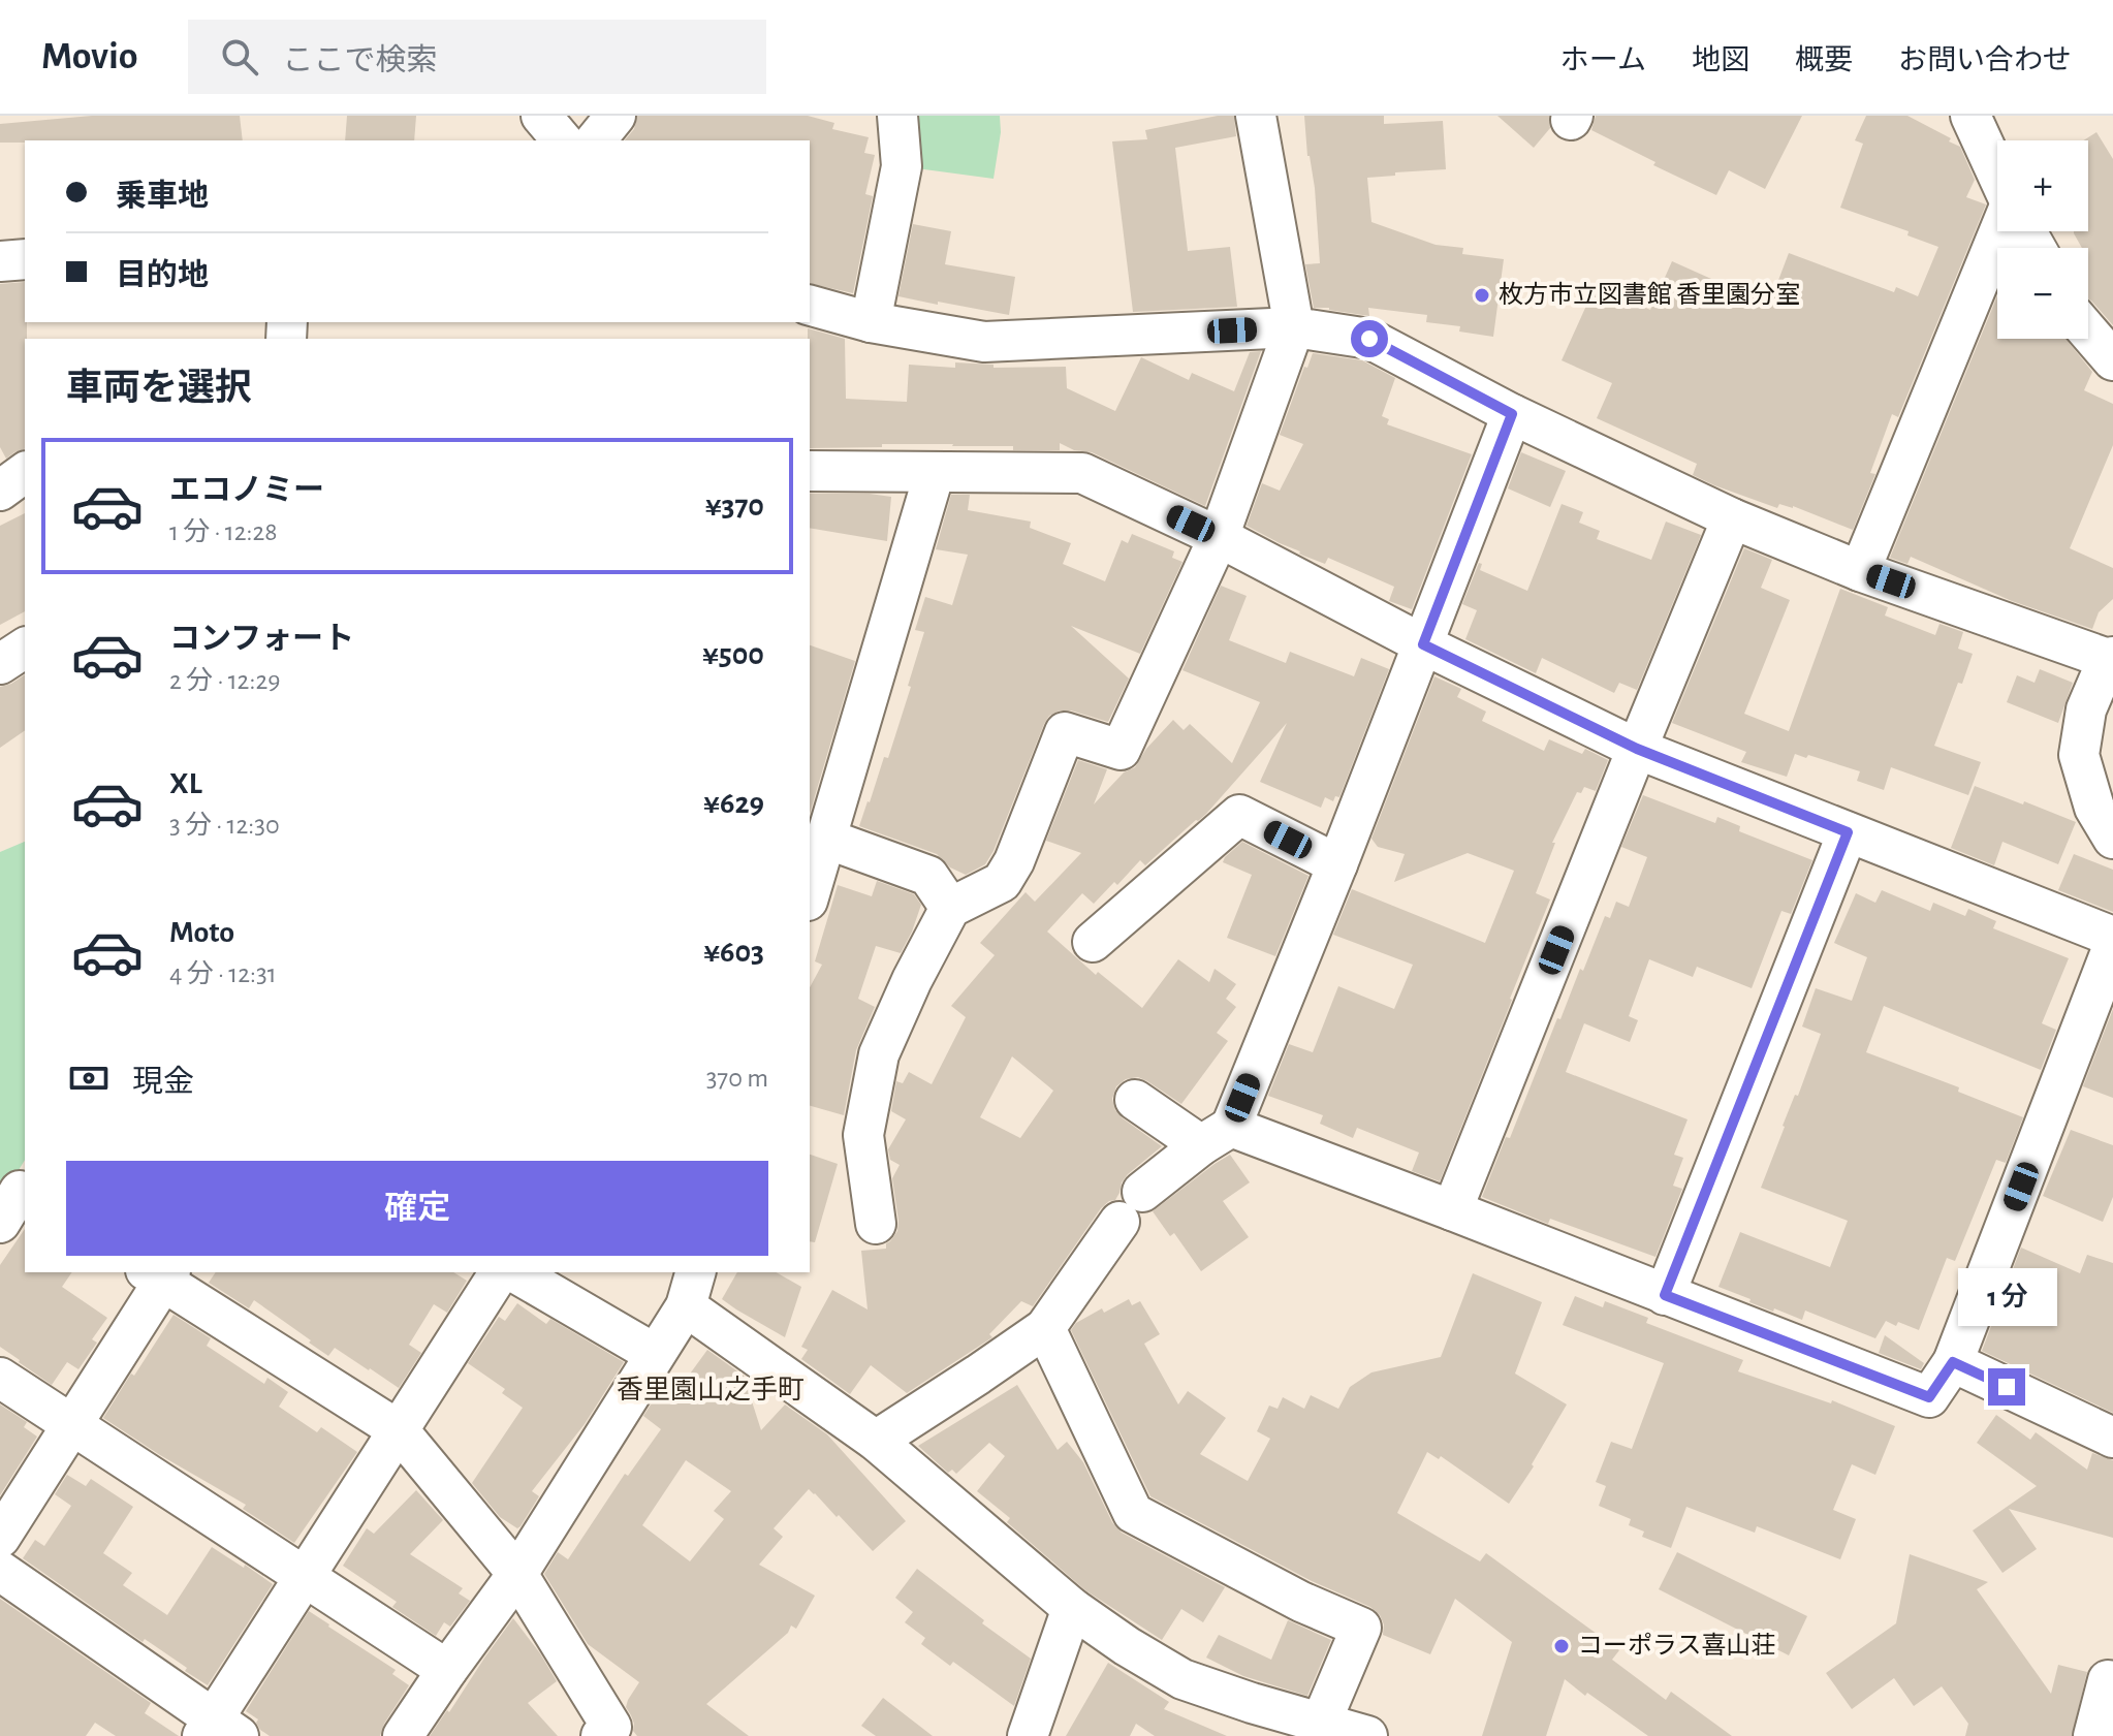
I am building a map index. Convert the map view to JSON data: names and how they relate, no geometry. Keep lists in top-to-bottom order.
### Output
{
  "districts": ["香里園山之手町"],
  "places": ["枚方市立図書館 香里園分室", "コーポラス喜山荘"],
  "page": {
    "header": "Movio",
    "search": "ここで検索",
    "nav": [
      "ホーム",
      "地図",
      "概要",
      "お問い合わせ"
    ],
    "map_buttons": ["+", "−"],
    "banner": ["乗車地", "目的地"],
    "heading": "車両を選択",
    "list": [
      {
        "name": "エコノミー",
        "note": "1 分 · 12:28",
        "value": "¥370"
      },
      {
        "name": "コンフォート",
        "note": "2 分 · 12:29",
        "value": "¥500"
      },
      {
        "name": "XL",
        "note": "3 分 · 12:30",
        "value": "¥629"
      },
      {
        "name": "Moto",
        "note": "4 分 · 12:31",
        "value": "¥603"
      }
    ],
    "pay": ["現金", "370 m"],
    "buttons": "確定",
    "bubble": "1 分"
  }
}
